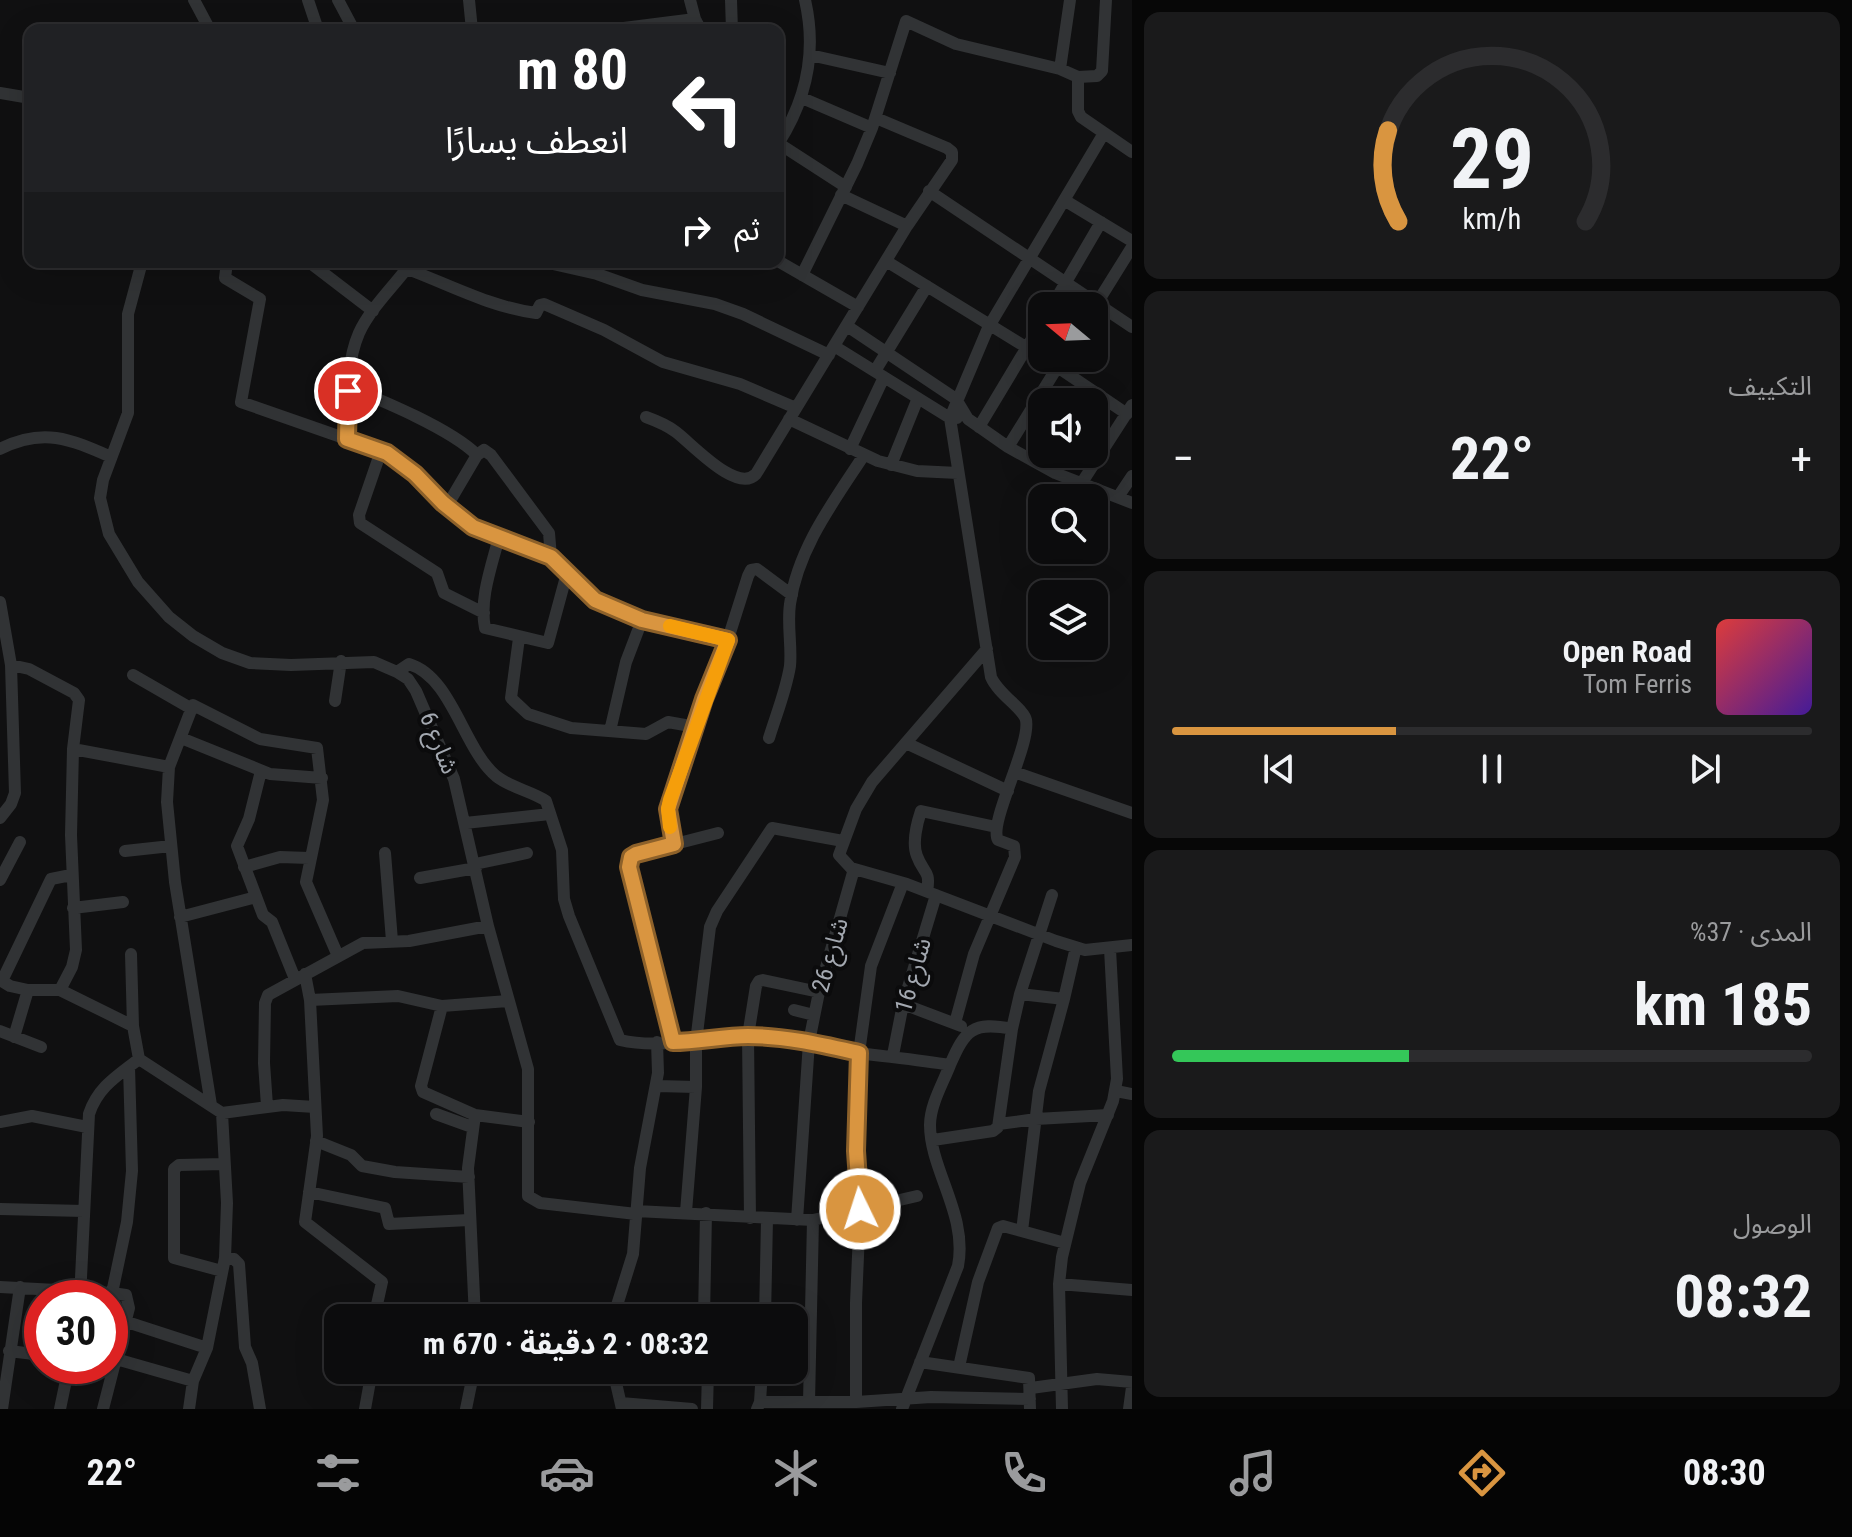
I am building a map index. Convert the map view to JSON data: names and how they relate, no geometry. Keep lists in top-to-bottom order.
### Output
{
  "streets": {
    "street": ["شارع 6", "شارع 26", "شارع 16"]
  },
  "north": "left",
  "page": {
    "turn": ["80 m", "انعطف يسارًا"],
    "then": "ثم",
    "tile": [
      "التكييف",
      ["المدى · 37%", "185 km"],
      ["الوصول", "08:32"]
    ],
    "heat": ["−", "22°", "+"],
    "song": ["Open Road", "Tom Ferris"],
    "limit": "30",
    "trip": "08:32 · 2 دقيقة · 670 m",
    "tabs": ["08:30", "22°"],
    "gauge": ["29", "km/h"]
  }
}
